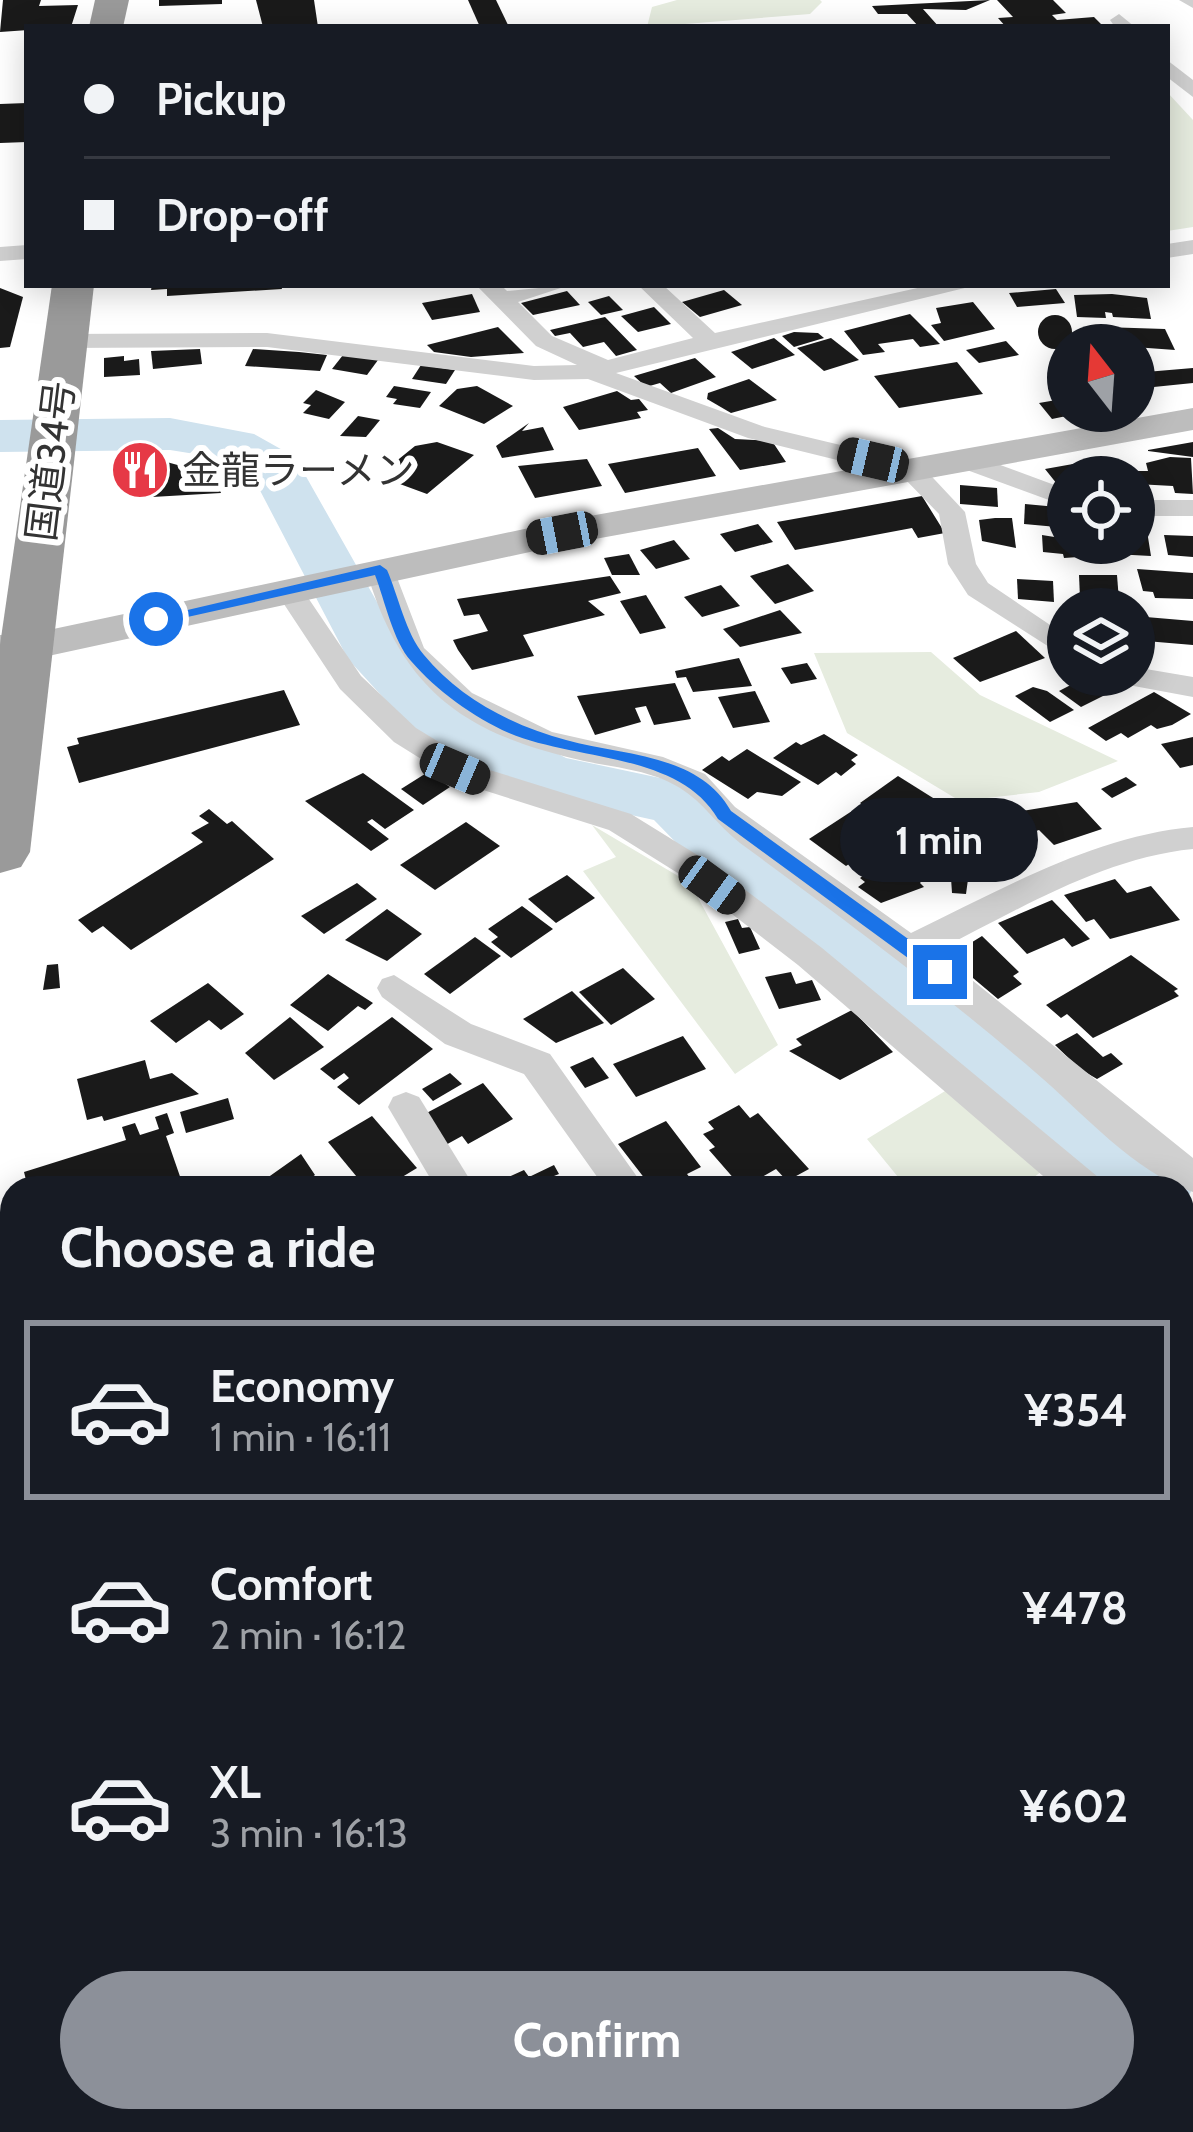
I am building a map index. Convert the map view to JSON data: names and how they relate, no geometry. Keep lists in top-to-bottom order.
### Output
{
  "streets": {
    "highway": ["国道34号"]
  },
  "places": {
    "restaurant": ["金龍ラーメン"]
  },
  "north": "top",
  "page": {
    "banner": ["Pickup", "Drop-off"],
    "bubble": "1 min",
    "heading": "Choose a ride",
    "list": [
      {
        "name": "Economy",
        "note": "1 min · 16:11",
        "value": "¥354"
      },
      {
        "name": "Comfort",
        "note": "2 min · 16:12",
        "value": "¥478"
      },
      {
        "name": "XL",
        "note": "3 min · 16:13",
        "value": "¥602"
      }
    ],
    "buttons": "Confirm"
  }
}
